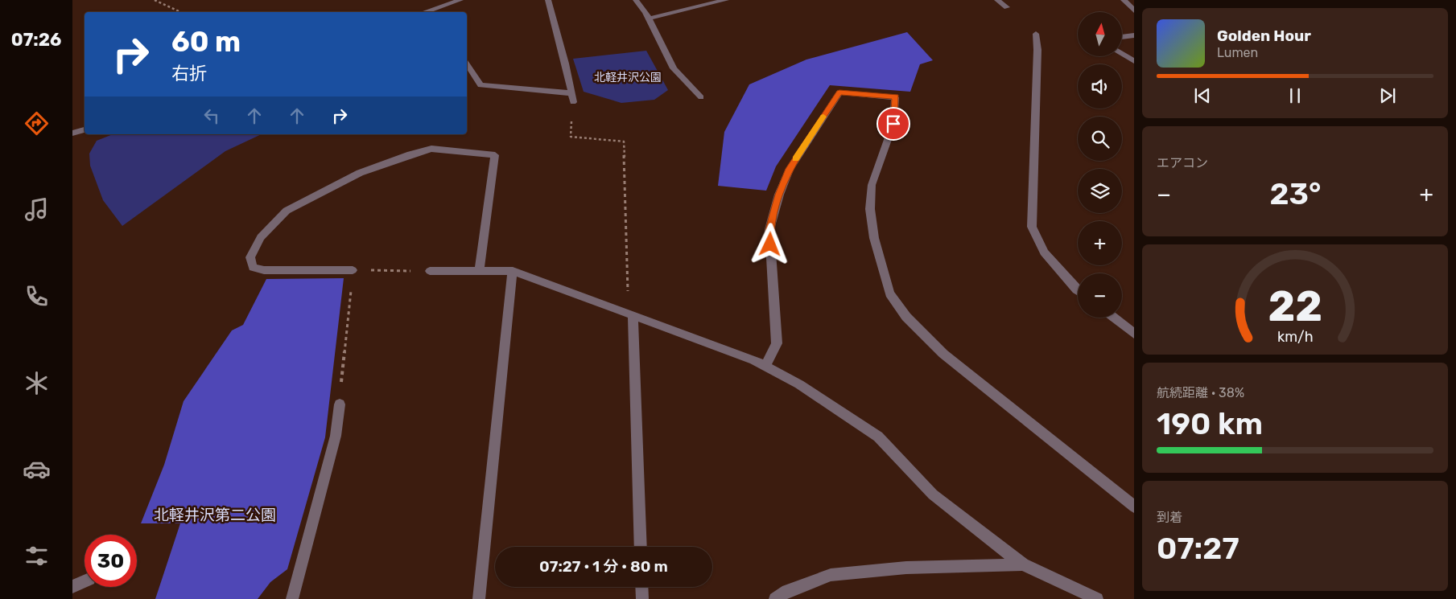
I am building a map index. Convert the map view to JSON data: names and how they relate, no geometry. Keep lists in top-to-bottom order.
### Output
{
  "parks": ["北軽井沢公園", "北軽井沢第二公園"],
  "north": "top",
  "page": {
    "tabs": "07:26",
    "map_buttons": ["+", "−"],
    "turn": ["60 m", "右折"],
    "song": ["Golden Hour", "Lumen"],
    "tile": [
      "エアコン",
      ["航続距離 · 38%", "190 km"],
      ["到着", "07:27"]
    ],
    "heat": ["−", "23°", "+"],
    "limit": "30",
    "trip": "07:27 · 1 分 · 80 m",
    "gauge": ["22", "km/h"]
  }
}
